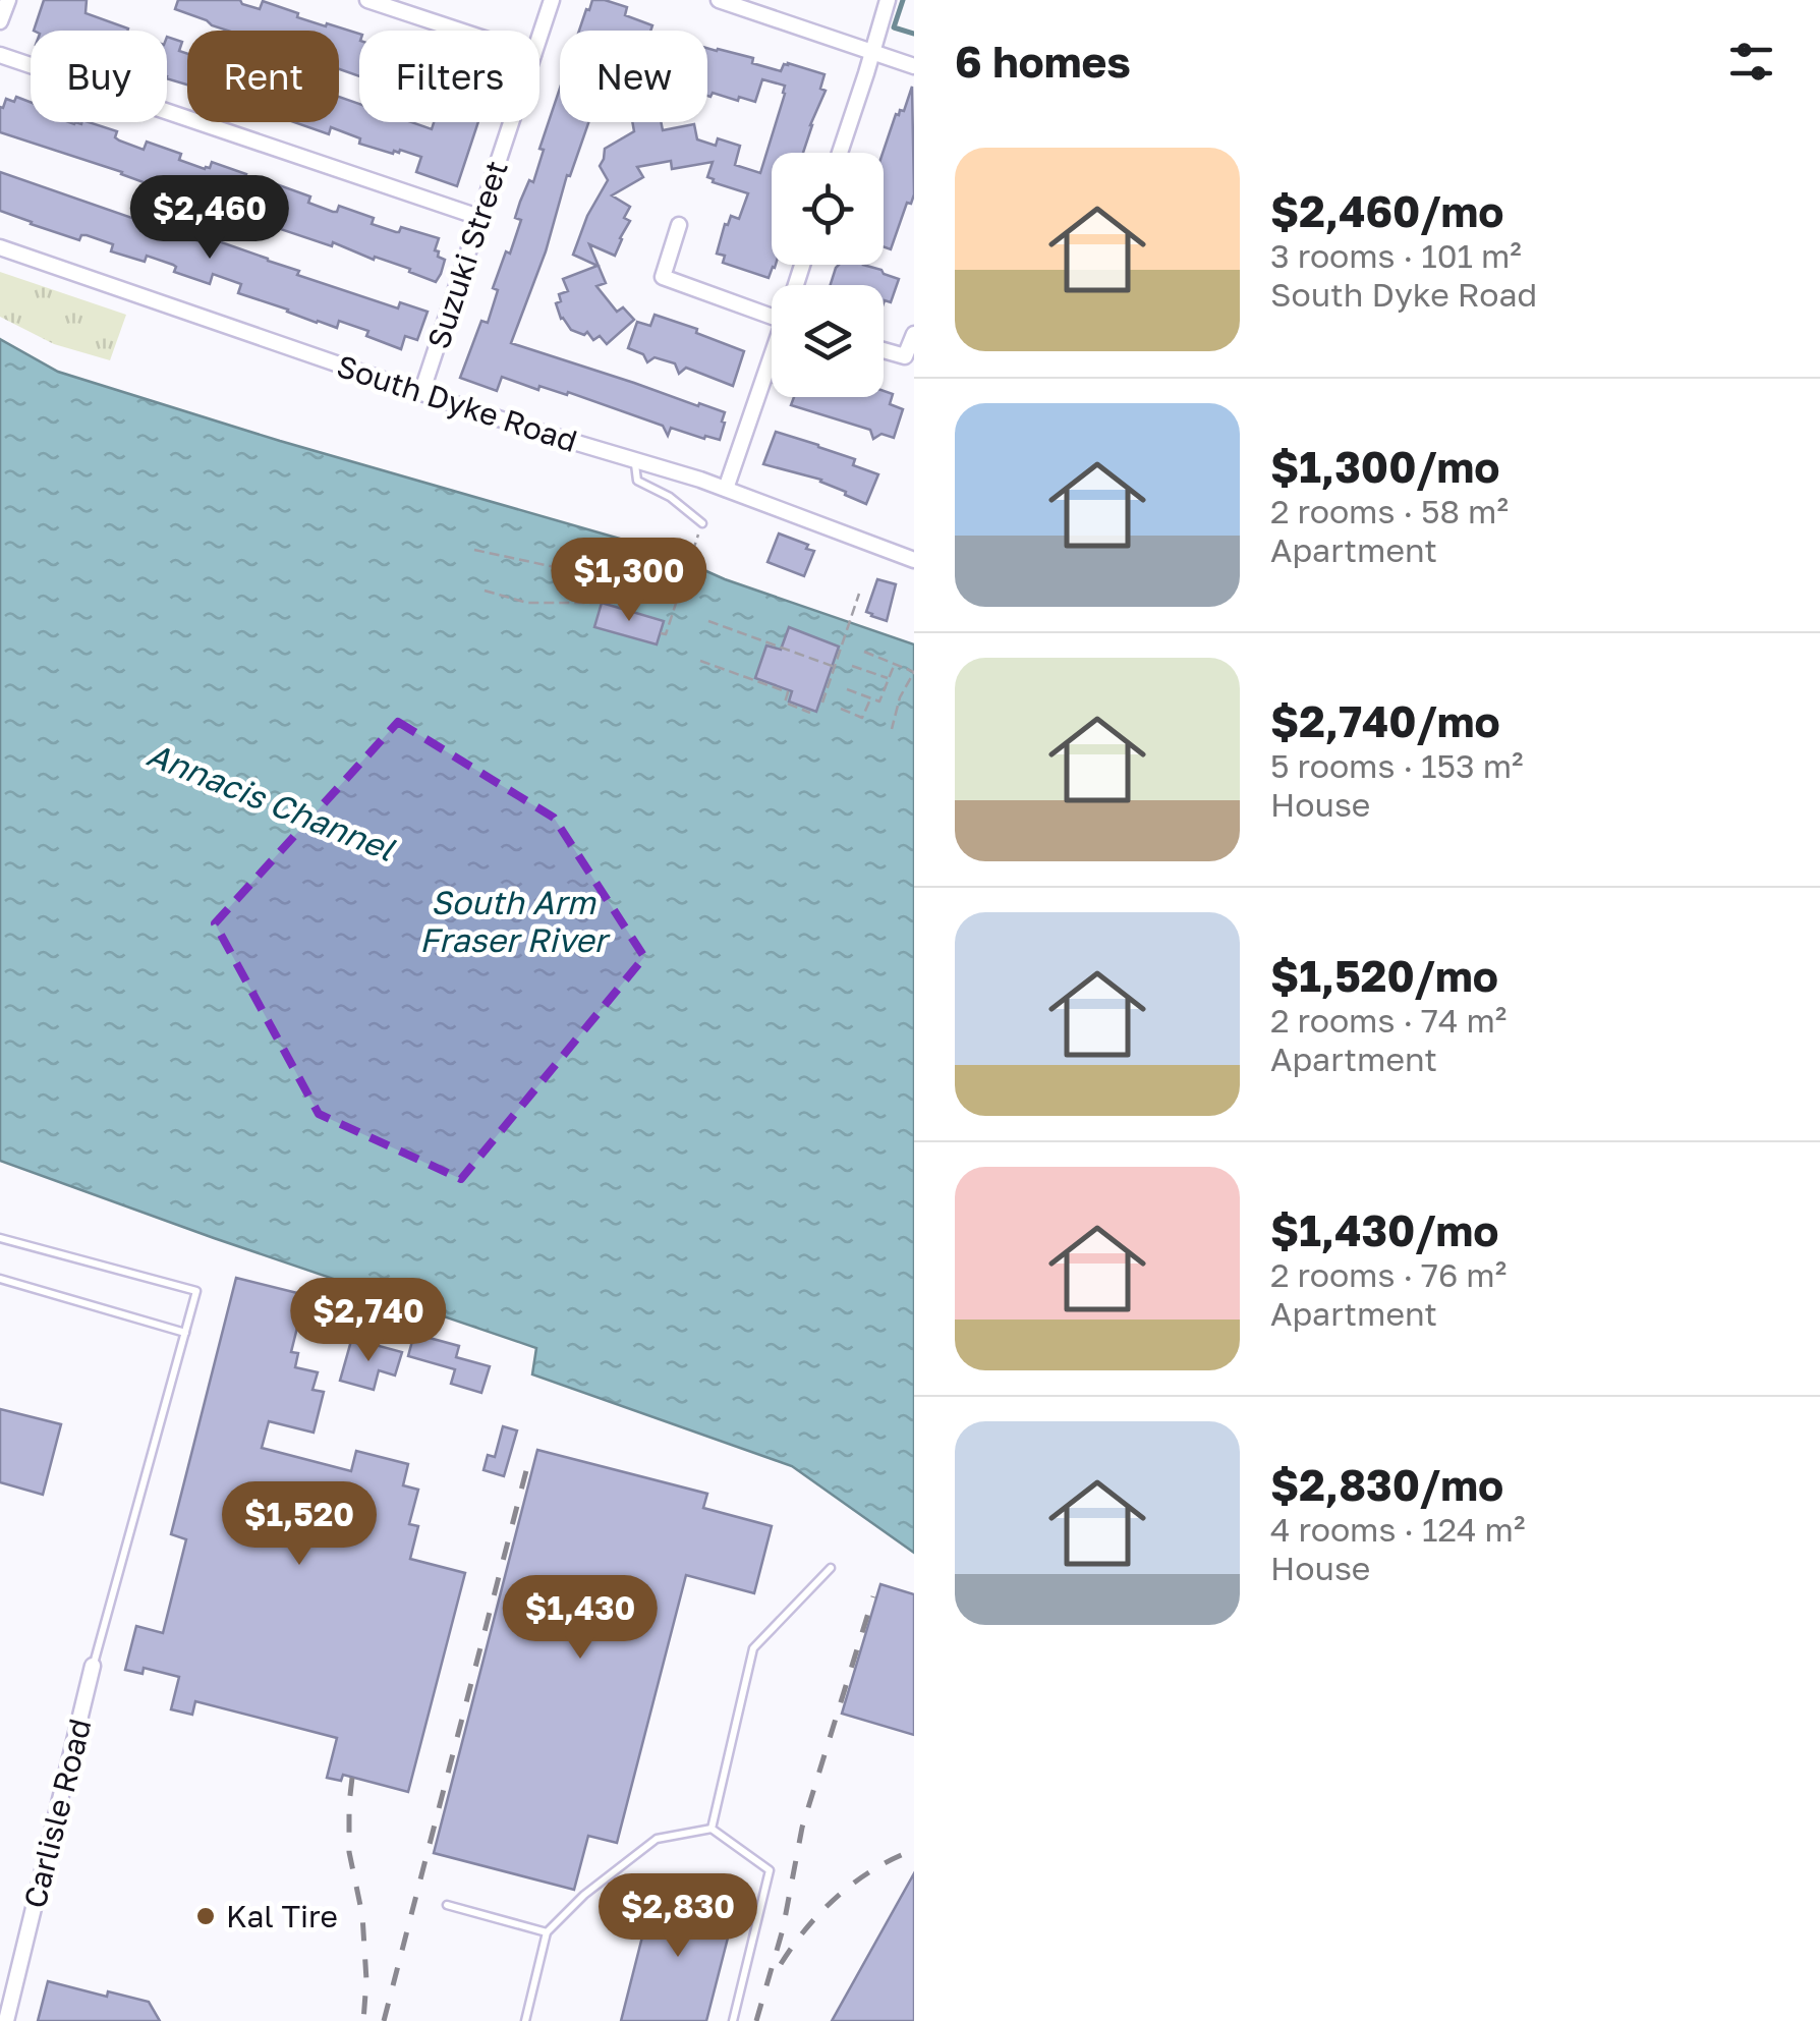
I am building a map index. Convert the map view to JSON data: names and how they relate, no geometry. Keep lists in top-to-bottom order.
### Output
{
  "streets": {
    "street": ["Suzuki Street", "South Dyke Road", "Carlisle Road"]
  },
  "crossings": [
    ["Suzuki Street", "South Dyke Road"]
  ],
  "water": ["Annacis Channel", "South Arm Fraser River"],
  "places": ["Kal Tire"],
  "page": {
    "heading": "6 homes",
    "chip": [
      "Buy",
      "Rent",
      "Filters",
      "New"
    ],
    "list": [
      {
        "name": "$2,460/mo",
        "note": "3 rooms · 101 m² · South Dyke Road"
      },
      {
        "name": "$1,300/mo",
        "note": "2 rooms · 58 m² · Apartment"
      },
      {
        "name": "$2,740/mo",
        "note": "5 rooms · 153 m² · House"
      },
      {
        "name": "$1,520/mo",
        "note": "2 rooms · 74 m² · Apartment"
      },
      {
        "name": "$1,430/mo",
        "note": "2 rooms · 76 m² · Apartment"
      },
      {
        "name": "$2,830/mo",
        "note": "4 rooms · 124 m² · House"
      }
    ],
    "price": [
      "$2,460",
      "$1,300",
      "$2,740",
      "$1,520",
      "$1,430",
      "$2,830"
    ]
  }
}
